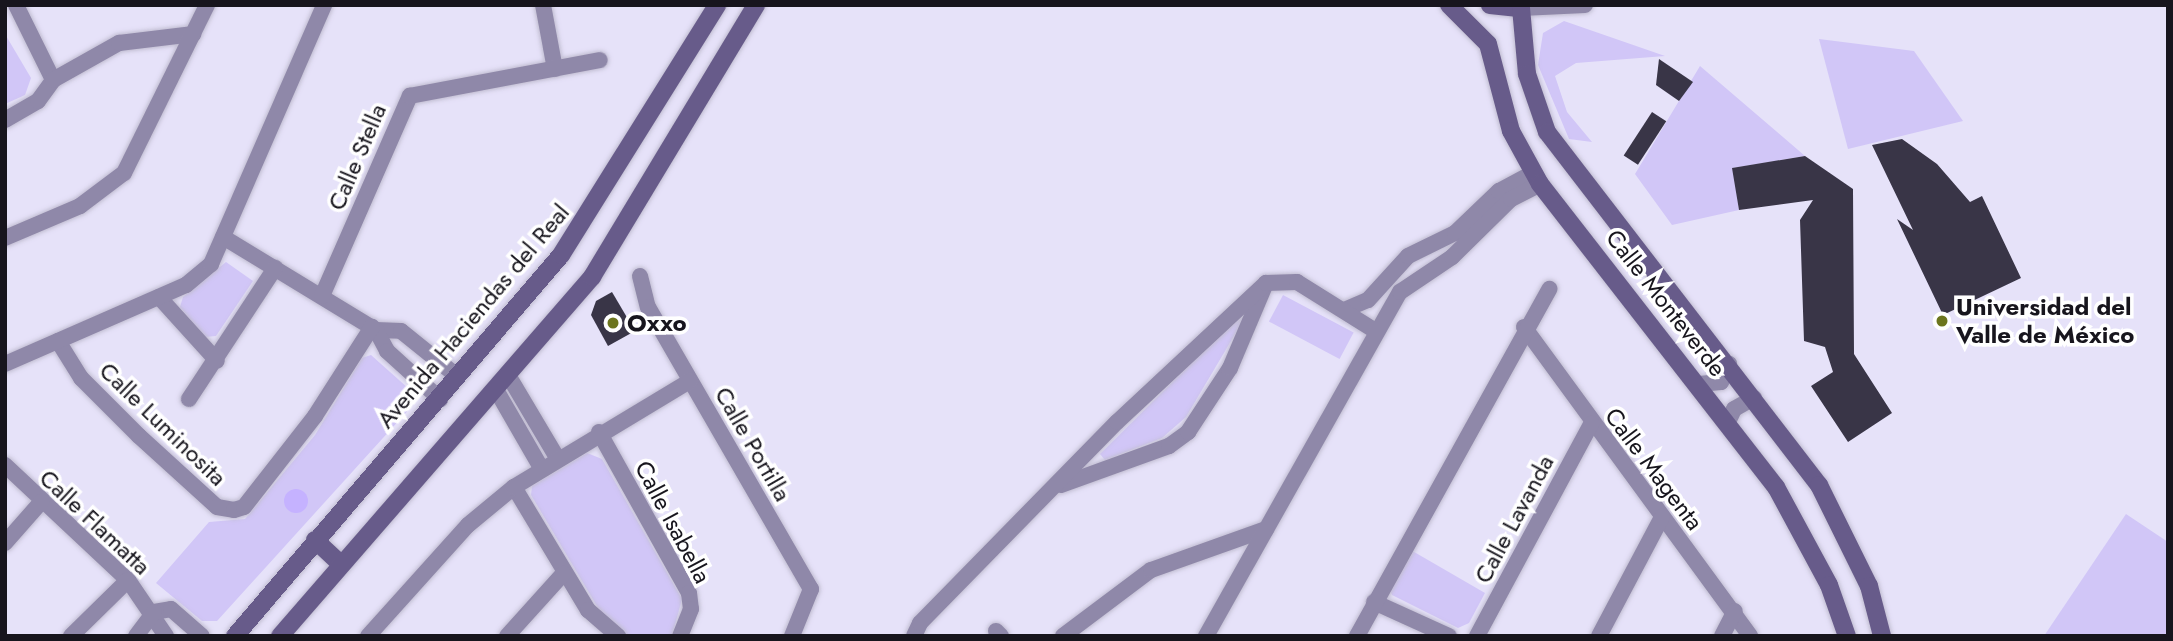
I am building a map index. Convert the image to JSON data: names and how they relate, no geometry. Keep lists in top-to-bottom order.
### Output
{
  "streets": {
    "main road": ["Calle Monteverde", "Avenida Haciendas del Real"],
    "street": [
      "Calle Stella",
      "Calle Luminosita",
      "Calle Portilla",
      "Calle Magenta",
      "Calle Lavanda",
      "Calle Flamatta",
      "Calle Isabella"
    ]
  },
  "crossings": [
    ["Calle Magenta", "Calle Lavanda"]
  ],
  "places": ["Universidad del Valle de México", "Oxxo"]
}
